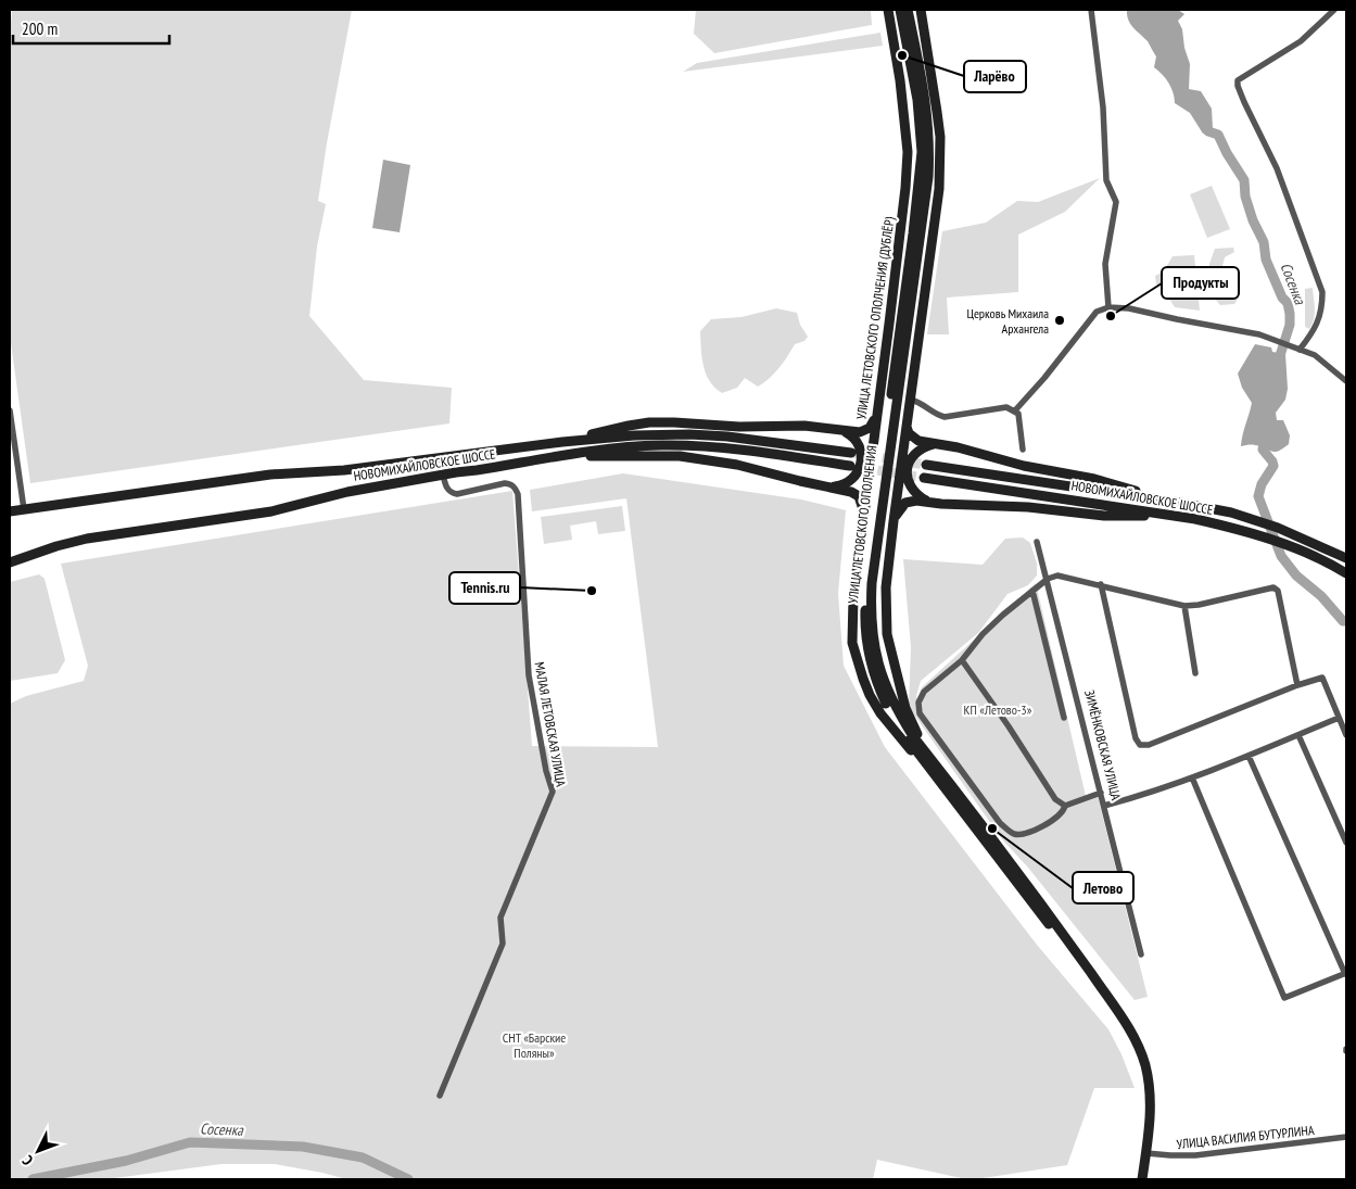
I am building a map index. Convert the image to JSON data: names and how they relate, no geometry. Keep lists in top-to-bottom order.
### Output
{
  "streets": {
    "main road": ["УЛИЦА ЛЕТОВСКОГО ОПОЛЧЕНИЯ (ДУБЛЁР)", "НОВОМИХАЙЛОВСКОЕ ШОССЕ", "УЛИЦА ЛЕТОВСКОГО ОПОЛЧЕНИЯ"],
    "street": ["МАЛАЯ ЛЕТОВСКАЯ УЛИЦА", "ЗИМЁНКОВСКАЯ УЛИЦА", "УЛИЦА ВАСИЛИЯ БУТУРЛИНА"]
  },
  "crossings": [
    ["УЛИЦА ЛЕТОВСКОГО ОПОЛЧЕНИЯ (ДУБЛЁР)", "УЛИЦА ЛЕТОВСКОГО ОПОЛЧЕНИЯ"],
    ["НОВОМИХАЙЛОВСКОЕ ШОССЕ", "МАЛАЯ ЛЕТОВСКАЯ УЛИЦА"],
    ["УЛИЦА ЛЕТОВСКОГО ОПОЛЧЕНИЯ", "УЛИЦА ВАСИЛИЯ БУТУРЛИНА"]
  ],
  "water": ["Сосенка"],
  "parks": ["КП «Летово-3»", "СНТ «Барские Поляны»"],
  "places": [
    "Ларёво",
    "Продукты",
    "Церковь Михаила Архангела",
    "Tennis.ru",
    "Летово"
  ],
  "scale_bar": "200 m",
  "north": "bottom left"
}
